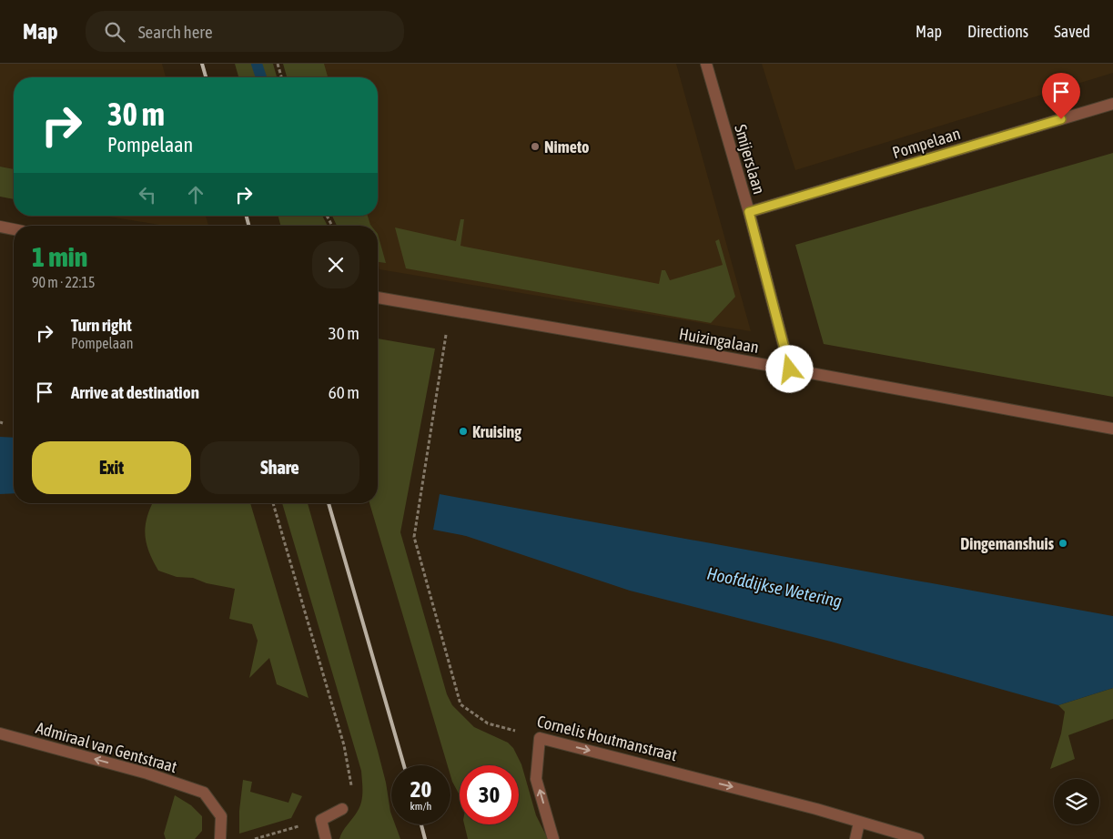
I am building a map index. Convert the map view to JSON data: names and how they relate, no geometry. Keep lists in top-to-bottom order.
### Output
{
  "streets": {
    "street": [
      "Pompelaan",
      "Smijerslaan",
      "Huizingalaan",
      "Cornelis Houtmanstraat",
      "Admiraal van Gentstraat"
    ]
  },
  "crossings": [
    ["Pompelaan", "Smijerslaan"],
    ["Smijerslaan", "Huizingalaan"],
    ["Huizingalaan", "Cornelis Houtmanstraat"]
  ],
  "one_way": ["Cornelis Houtmanstraat", "Admiraal van Gentstraat"],
  "water": ["Hoofddijkse Wetering"],
  "places": ["Nimeto", "Kruising", "Dingemanshuis"],
  "page": {
    "header": "Map",
    "search": "Search here",
    "nav": ["Map", "Directions", "Saved"],
    "turn": ["30 m", "Pompelaan"],
    "heading": ["1 min", "90 m · 22:15"],
    "list": [
      {
        "name": "Turn right",
        "note": "Pompelaan",
        "value": "30 m"
      },
      {
        "name": "Arrive at destination",
        "value": "60 m"
      }
    ],
    "buttons": ["Exit", "Share"],
    "speed": "20 km/h",
    "limit": "30"
  }
}
